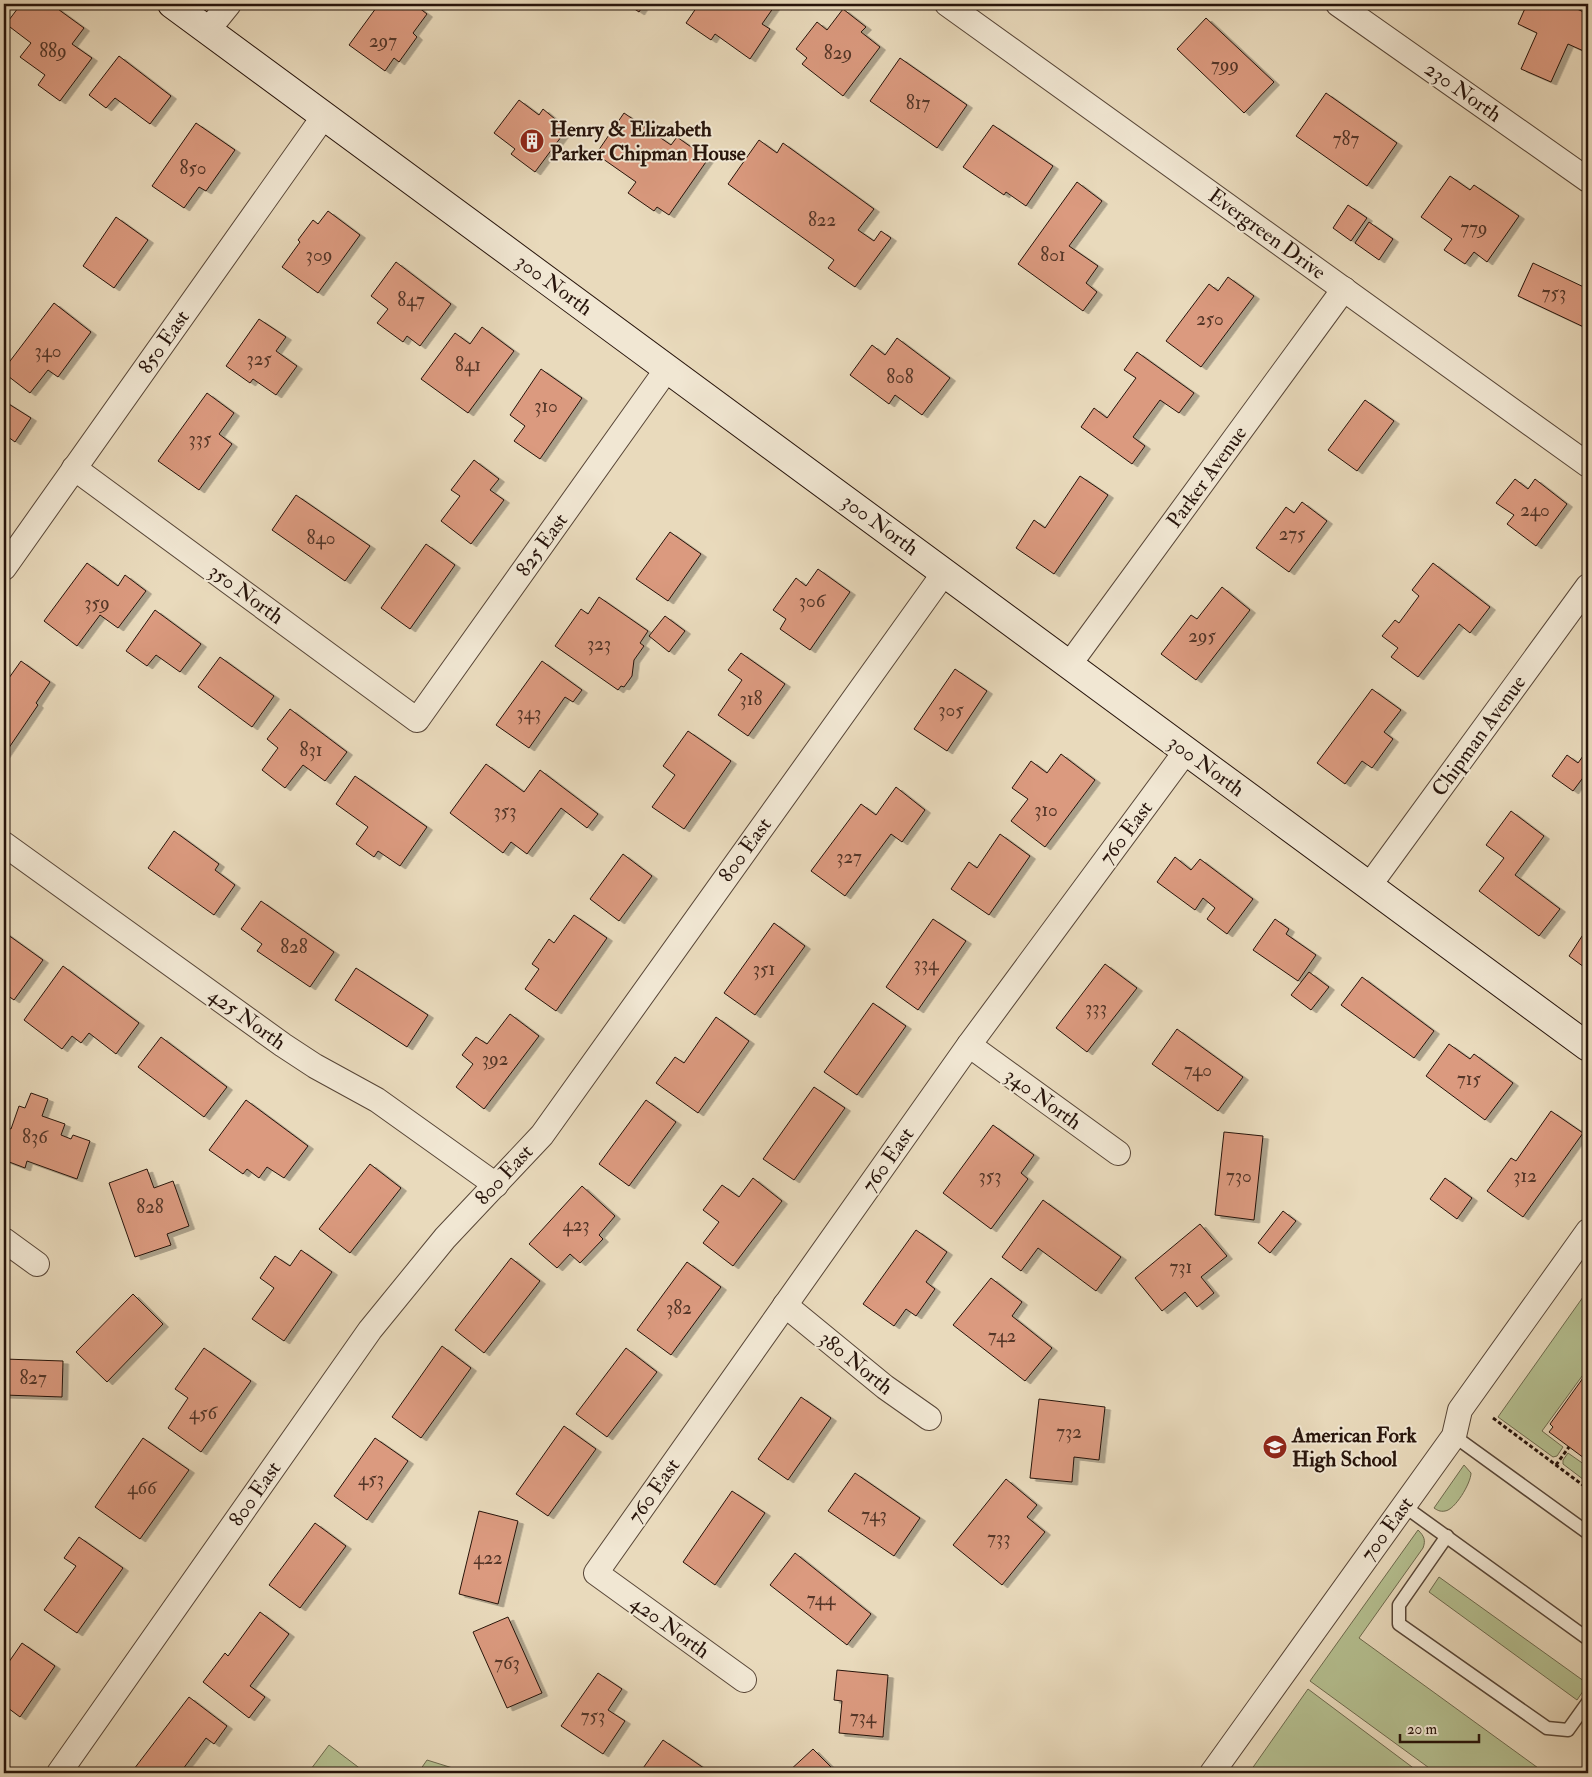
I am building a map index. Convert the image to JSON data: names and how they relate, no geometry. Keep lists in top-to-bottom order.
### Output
{
  "streets": {
    "street": [
      "230 North",
      "Evergreen Drive",
      "300 North",
      "850 East",
      "Parker Avenue",
      "825 East",
      "350 North",
      "Chipman Avenue",
      "760 East",
      "800 East",
      "425 North",
      "340 North",
      "380 North",
      "700 East",
      "420 North"
    ]
  },
  "crossings": [
    ["Evergreen Drive", "Parker Avenue"],
    ["300 North", "850 East"],
    ["300 North", "Parker Avenue"],
    ["300 North", "825 East"],
    ["300 North", "Chipman Avenue"],
    ["300 North", "760 East"],
    ["300 North", "800 East"],
    ["850 East", "350 North"],
    ["825 East", "350 North"],
    ["760 East", "340 North"],
    ["760 East", "380 North"],
    ["760 East", "420 North"],
    ["800 East", "425 North"]
  ],
  "places": {
    "building": ["Henry & Elizabeth Parker Chipman House"],
    "school or university": ["American Fork High School"]
  },
  "house_numbers": [
    "297",
    "889",
    "829",
    "799",
    "817",
    "787",
    "850",
    "822",
    "779",
    "309",
    "801",
    "753",
    "847",
    "250",
    "340",
    "325",
    "841",
    "808",
    "310",
    "335",
    "240",
    "275",
    "840",
    "306",
    "359",
    "295",
    "323",
    "318",
    "305",
    "343",
    "831",
    "310",
    "353",
    "327",
    "828",
    "334",
    "351",
    "333",
    "392",
    "740",
    "715",
    "836",
    "353",
    "730",
    "312",
    "828",
    "423",
    "731",
    "382",
    "742",
    "827",
    "456",
    "732",
    "453",
    "466",
    "743",
    "733",
    "422",
    "744",
    "763",
    "753",
    "734"
  ],
  "scale_bar": "20 m"
}
